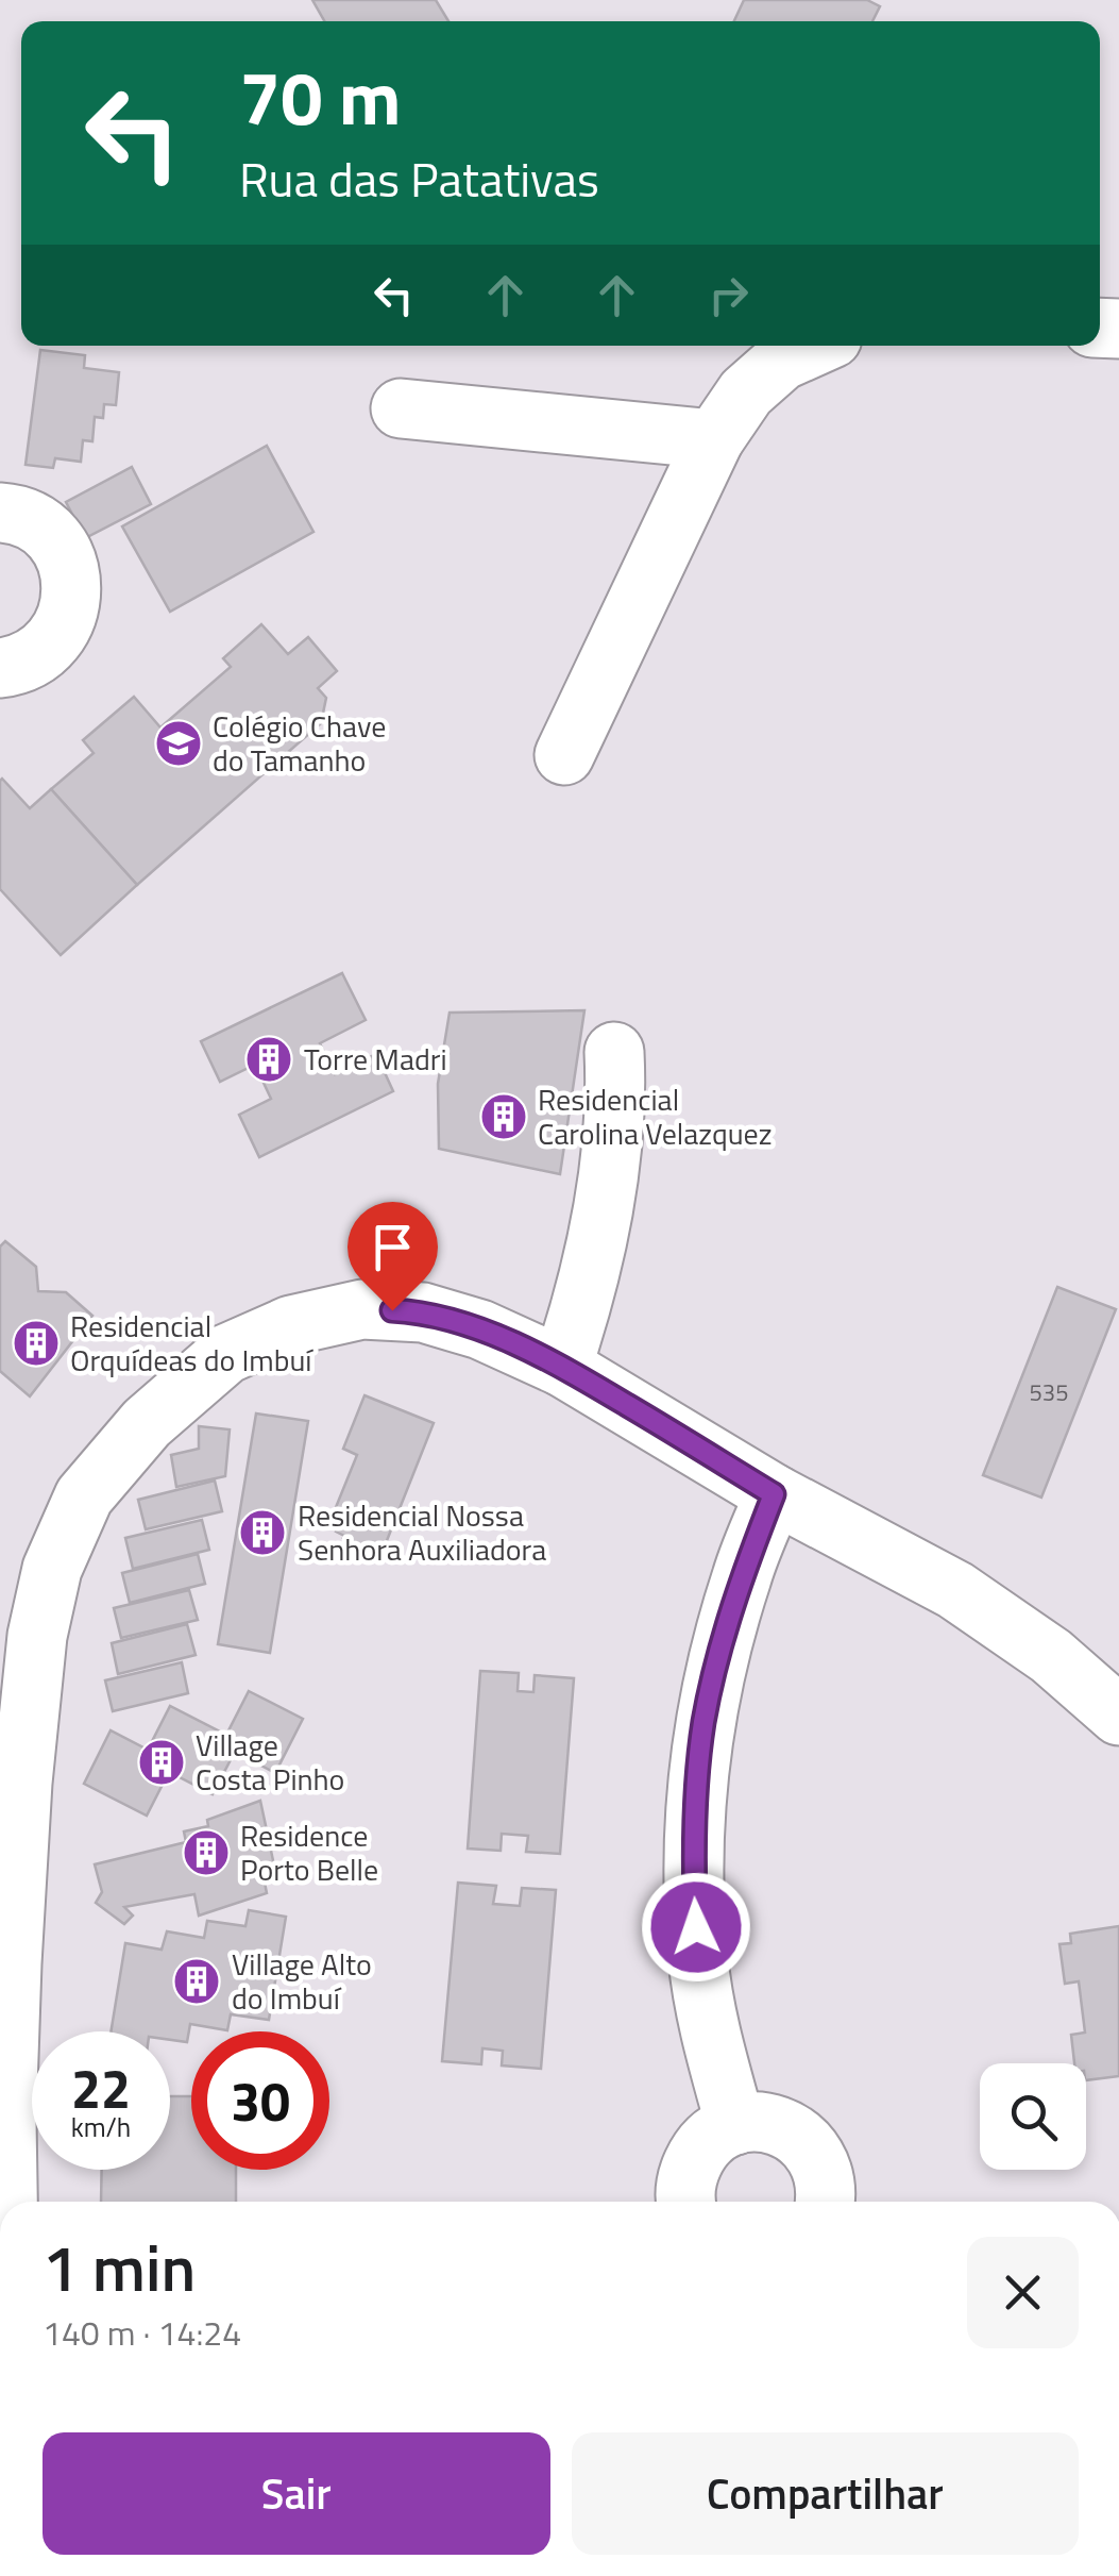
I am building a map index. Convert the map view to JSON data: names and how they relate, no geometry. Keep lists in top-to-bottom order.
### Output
{
  "places": {
    "school or university": ["Colégio Chave do Tamanho"],
    "building": [
      "Torre Madri",
      "Residencial Carolina Velazquez",
      "Residencial Orquídeas do Imbuí",
      "Residencial Nossa Senhora Auxiliadora",
      "Village Costa Pinho",
      "Residence Porto Belle",
      "Village Alto do Imbuí"
    ]
  },
  "house_numbers": ["535"],
  "page": {
    "turn": ["70 m", "Rua das Patativas"],
    "speed": "22 km/h",
    "limit": "30",
    "heading": ["1 min", "140 m · 14:24"],
    "buttons": ["Sair", "Compartilhar"]
  }
}
